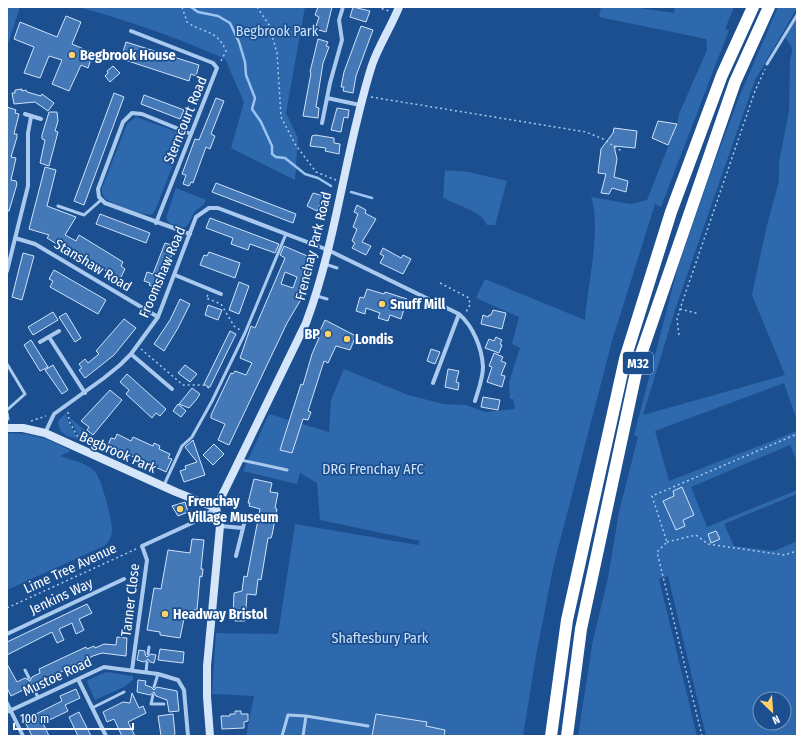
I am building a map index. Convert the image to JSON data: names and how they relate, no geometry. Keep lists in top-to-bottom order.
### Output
{
  "streets": {
    "highway": ["M32"],
    "main road": ["Frenchay Park Road", "Begbrook Park"],
    "street": [
      "Sterncourt Road",
      "Stanshaw Road",
      "Froomshaw Road",
      "Jenkins Way",
      "Tanner Close",
      "Mustoe Road"
    ],
    "path": ["Lime Tree Avenue"]
  },
  "crossings": [
    ["Frenchay Park Road", "Froomshaw Road"],
    ["Frenchay Park Road", "Begbrook Park"],
    ["Frenchay Park Road", "Tanner Close"],
    ["Stanshaw Road", "Froomshaw Road"],
    ["Begbrook Park", "Tanner Close"],
    ["Lime Tree Avenue", "Tanner Close"],
    ["Tanner Close", "Mustoe Road"]
  ],
  "parks": ["Begbrook Park", "DRG Frenchay AFC", "Shaftesbury Park"],
  "places": [
    "Begbrook House",
    "Snuff Mill",
    "BP",
    "Londis",
    "Frenchay Village Museum",
    "Headway Bristol"
  ],
  "scale_bar": "100 m",
  "north": "bottom right"
}
